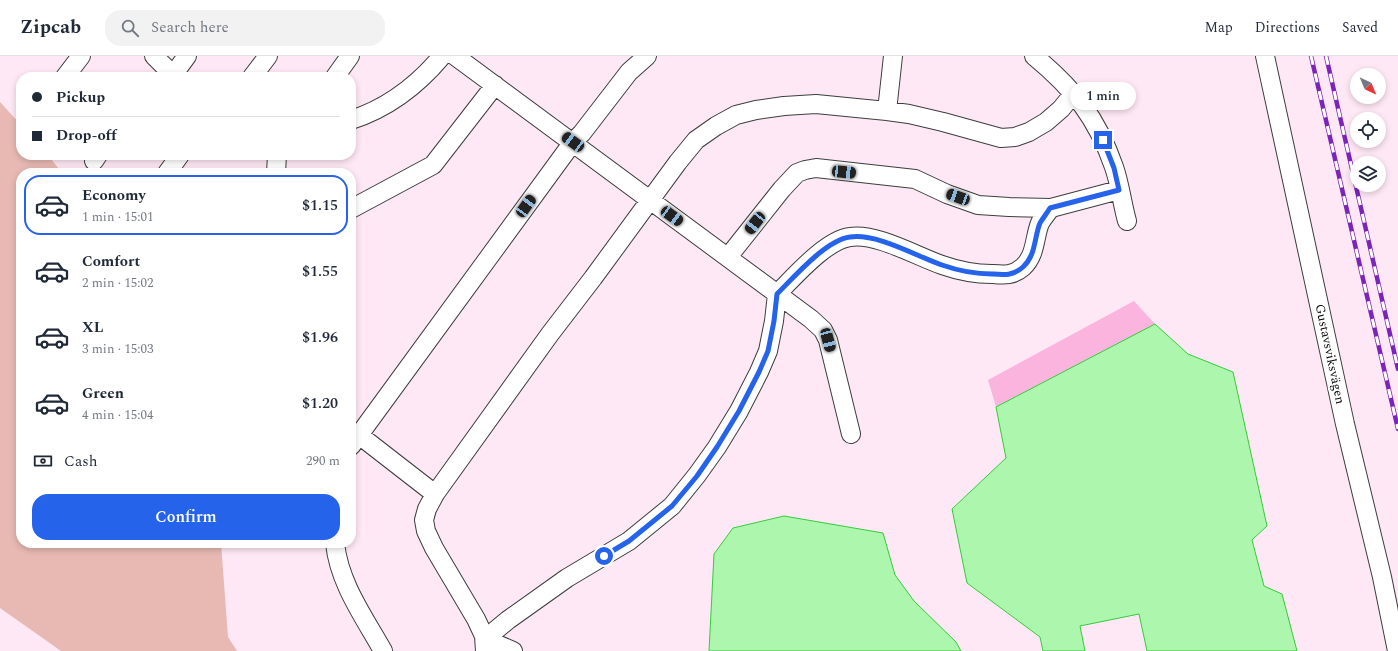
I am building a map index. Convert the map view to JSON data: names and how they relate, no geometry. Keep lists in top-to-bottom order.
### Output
{
  "streets": {
    "street": ["Gustavsviksvägen"]
  },
  "north": "bottom right",
  "page": {
    "header": "Zipcab",
    "search": "Search here",
    "nav": ["Map", "Directions", "Saved"],
    "banner": ["Pickup", "Drop-off"],
    "bubble": "1 min",
    "list": [
      {
        "name": "Economy",
        "note": "1 min · 15:01",
        "value": "$1.15"
      },
      {
        "name": "Comfort",
        "note": "2 min · 15:02",
        "value": "$1.55"
      },
      {
        "name": "XL",
        "note": "3 min · 15:03",
        "value": "$1.96"
      },
      {
        "name": "Green",
        "note": "4 min · 15:04",
        "value": "$1.20"
      }
    ],
    "pay": ["Cash", "290 m"],
    "buttons": "Confirm"
  }
}
